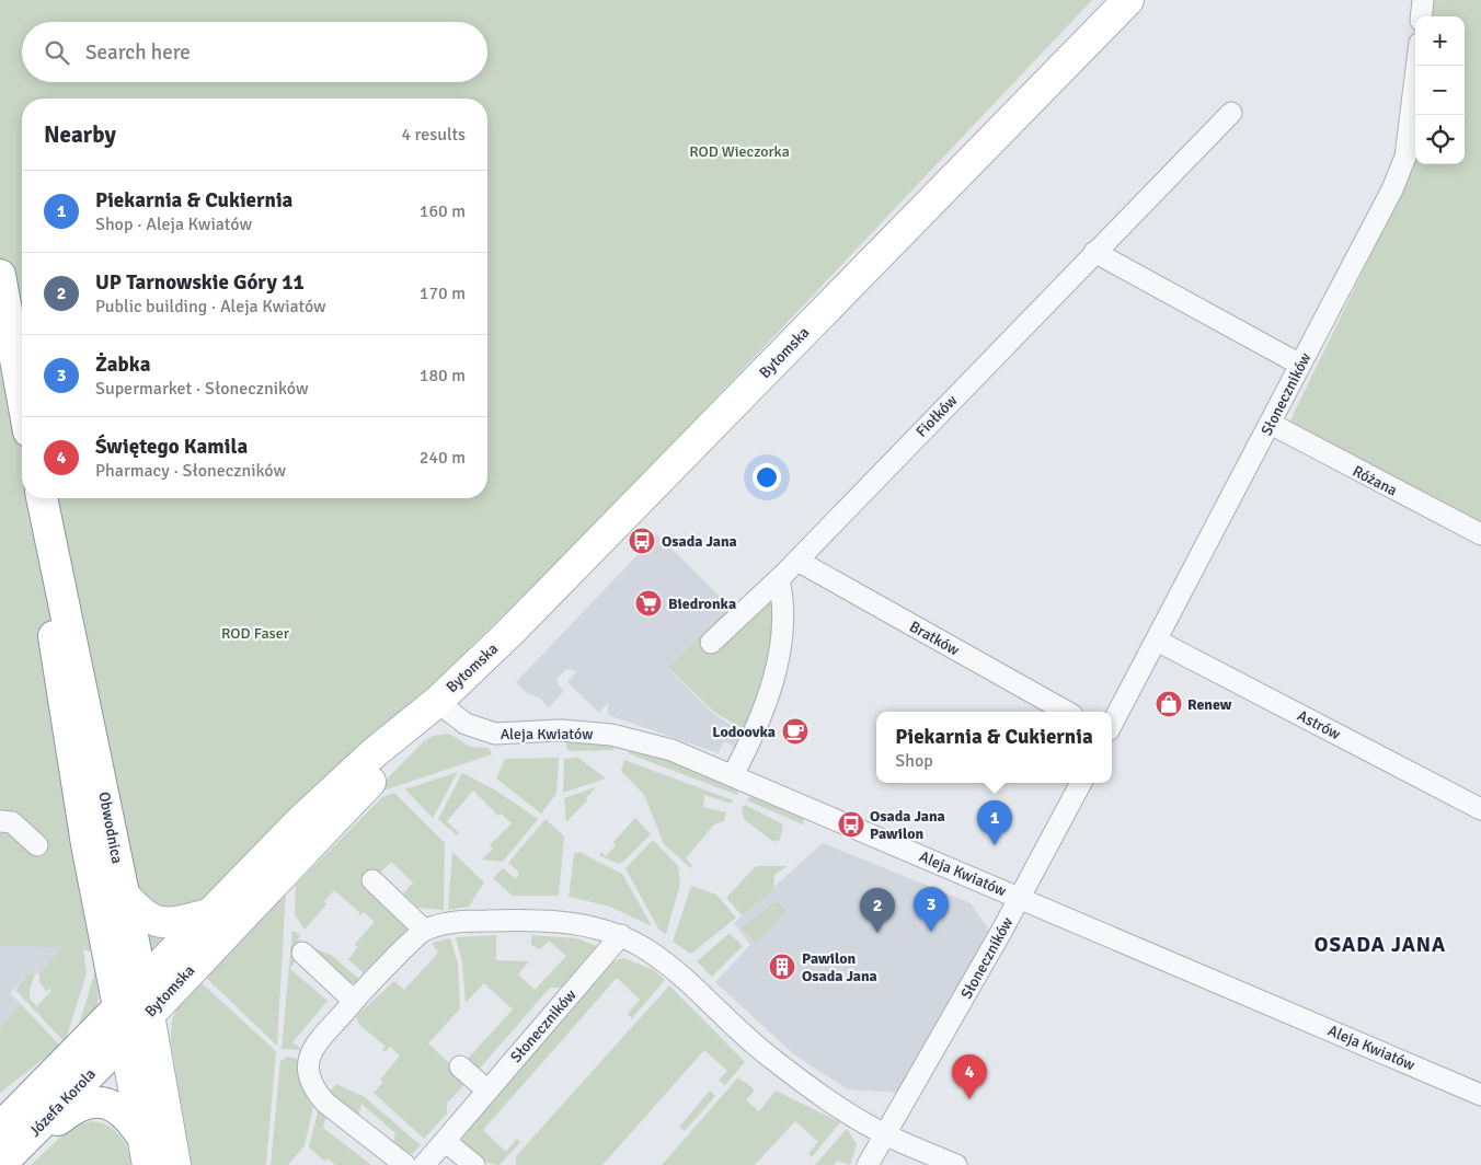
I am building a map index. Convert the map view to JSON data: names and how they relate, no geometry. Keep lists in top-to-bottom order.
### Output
{
  "streets": {
    "main road": ["Bytomska", "Obwodnica", "Józefa Korola"],
    "street": [
      "Słoneczników",
      "Fiołków",
      "Różana",
      "Bratków",
      "Astrów",
      "Aleja Kwiatów"
    ]
  },
  "crossings": [
    ["Bytomska", "Aleja Kwiatów"],
    ["Bytomska", "Obwodnica"],
    ["Bytomska", "Józefa Korola"],
    ["Słoneczników", "Różana"],
    ["Słoneczników", "Astrów"],
    ["Słoneczników", "Aleja Kwiatów"],
    ["Fiołków", "Bratków"],
    ["Obwodnica", "Józefa Korola"]
  ],
  "districts": ["OSADA JANA"],
  "parks": ["ROD Wieczorka", "ROD Faser"],
  "places": {
    "bus stop": ["Osada Jana", "Osada Jana Pawilon"],
    "supermarket": ["Biedronka"],
    "shop": ["Renew"],
    "cafe": ["Lodoovka"],
    "building": ["Pawilon Osada Jana"]
  },
  "page": {
    "map_buttons": ["+", "−"],
    "search": "Search here",
    "heading": ["Nearby", "4 results"],
    "list": [
      {
        "mark": "1",
        "name": "Piekarnia & Cukiernia",
        "note": "Shop · Aleja Kwiatów",
        "value": "160 m"
      },
      {
        "mark": "2",
        "name": "UP Tarnowskie Góry 11",
        "note": "Public building · Aleja Kwiatów",
        "value": "170 m"
      },
      {
        "mark": "3",
        "name": "Żabka",
        "note": "Supermarket · Słoneczników",
        "value": "180 m"
      },
      {
        "mark": "4",
        "name": "Świętego Kamila",
        "note": "Pharmacy · Słoneczników",
        "value": "240 m"
      }
    ],
    "popup": ["Piekarnia & Cukiernia", "Shop"],
    "pins": [
      "1",
      "3",
      "2",
      "4"
    ]
  }
}
